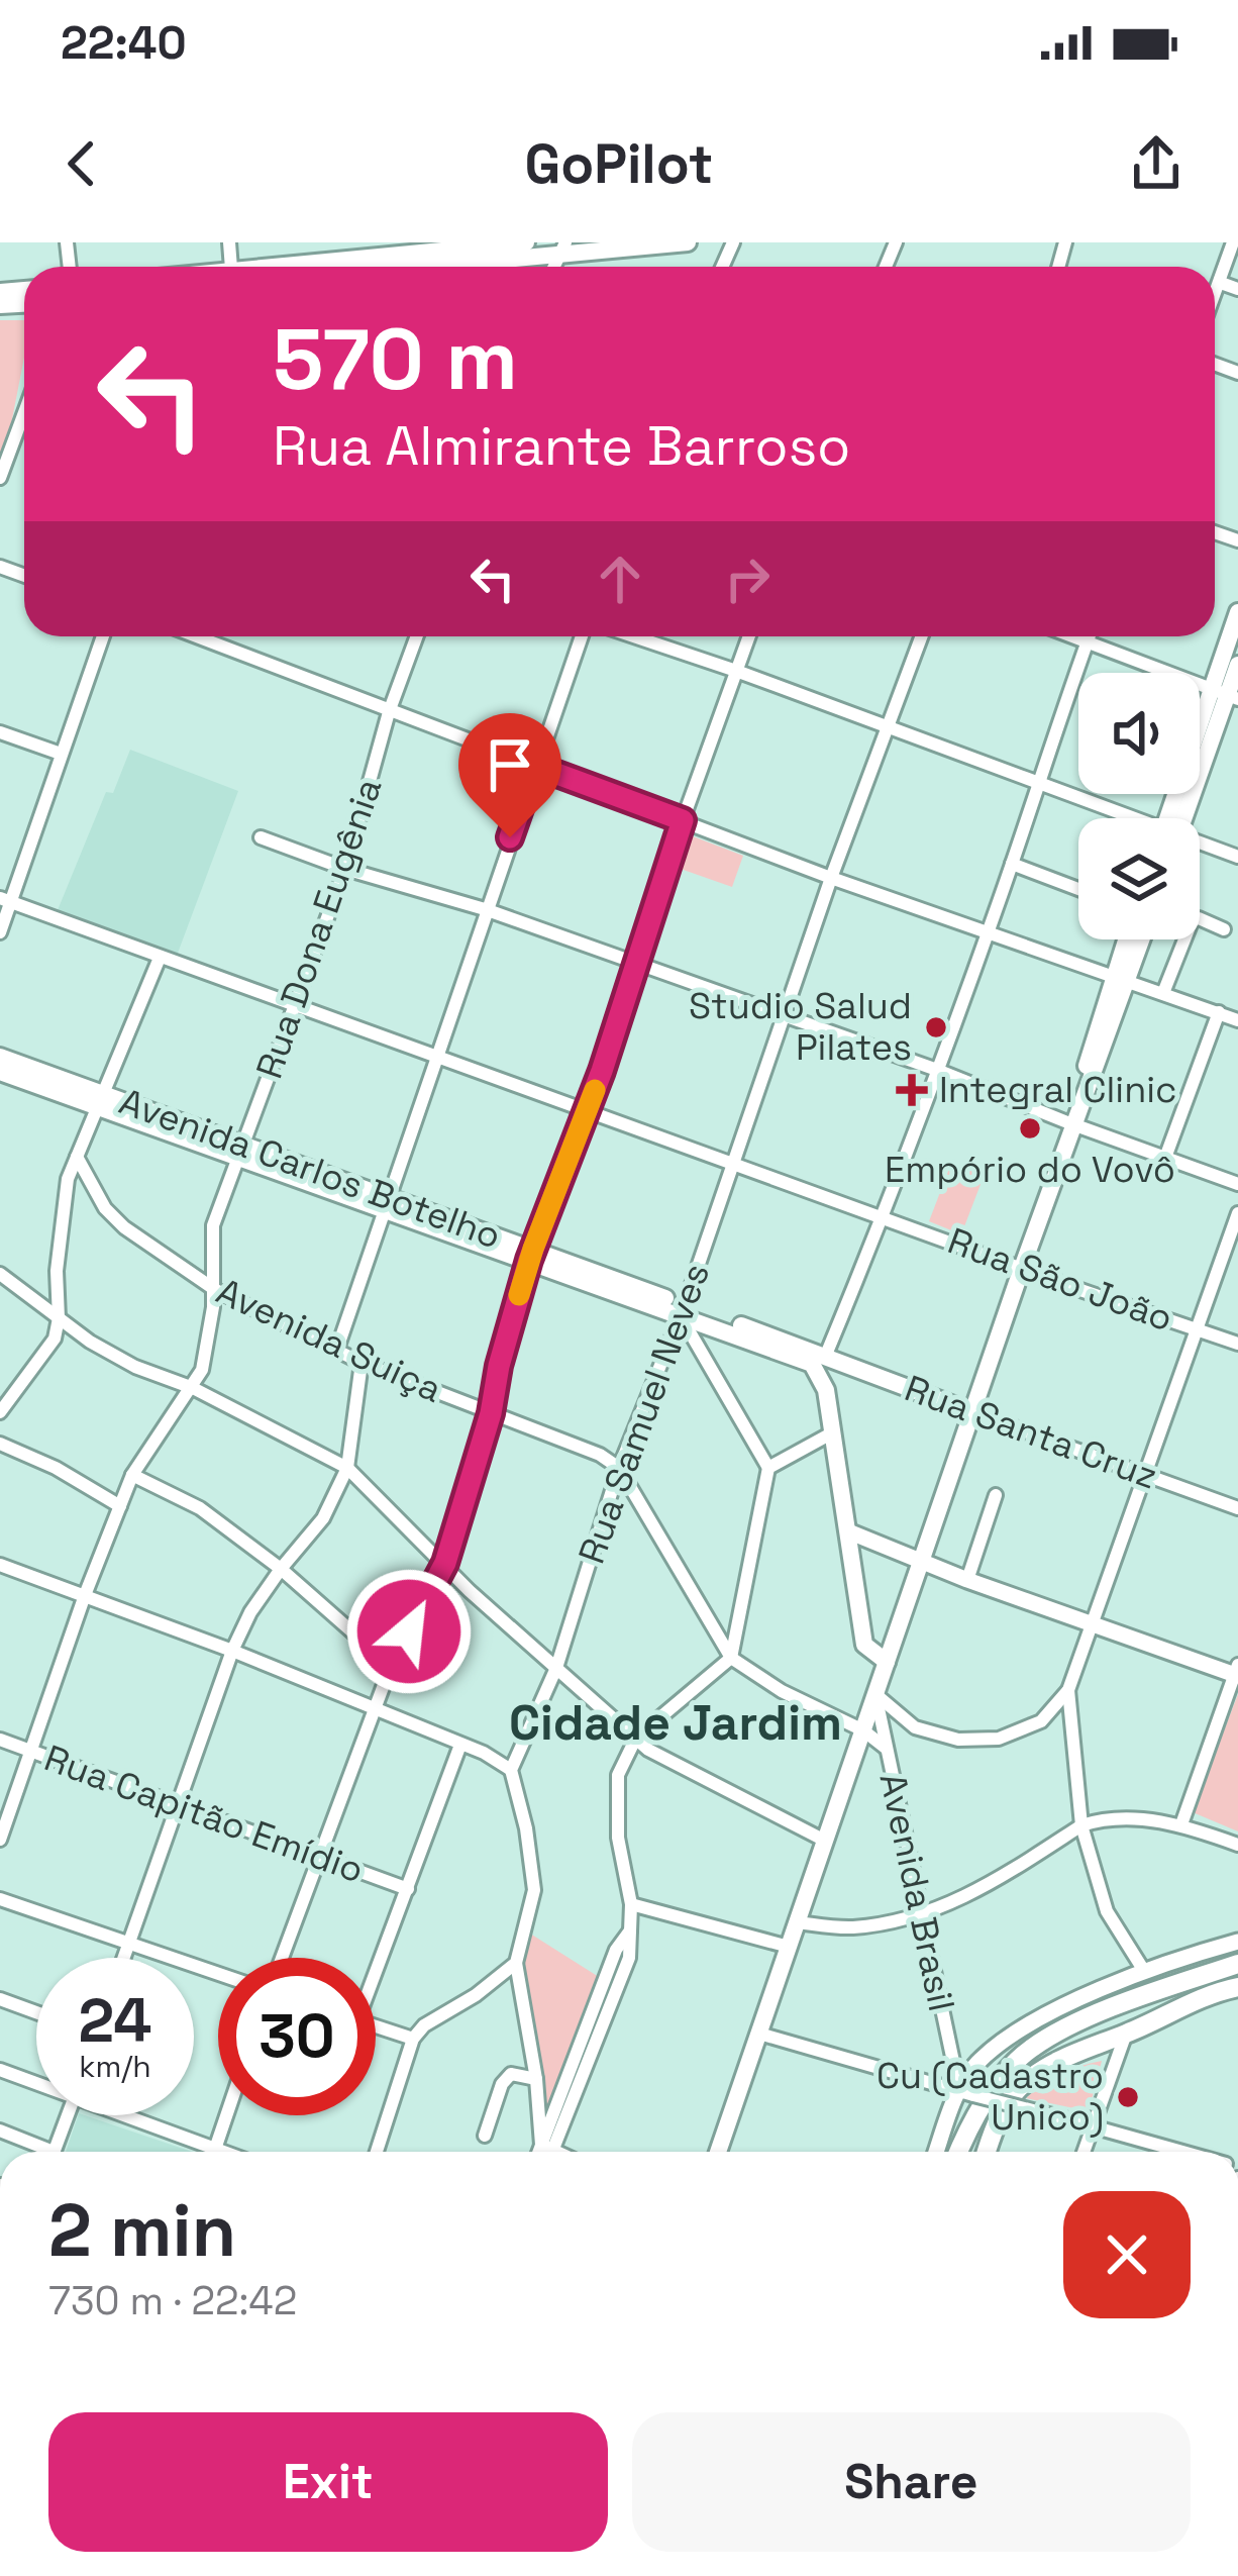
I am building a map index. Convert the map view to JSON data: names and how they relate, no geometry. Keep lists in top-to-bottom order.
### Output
{
  "streets": {
    "main road": ["Avenida Carlos Botelho", "Rua Santa Cruz"],
    "street": [
      "Rua Dona Eugênia",
      "Rua São João",
      "Avenida Suiça",
      "Rua Samuel Neves",
      "Rua Capitão Emídio",
      "Avenida Brasil"
    ]
  },
  "crossings": [
    ["Rua Dona Eugênia", "Avenida Carlos Botelho"],
    ["Rua Dona Eugênia", "Rua São João"],
    ["Rua Dona Eugênia", "Avenida Suiça"],
    ["Rua Dona Eugênia", "Rua Capitão Emídio"],
    ["Avenida Carlos Botelho", "Rua Samuel Neves"],
    ["Avenida Carlos Botelho", "Rua Santa Cruz"],
    ["Rua São João", "Rua Samuel Neves"],
    ["Avenida Suiça", "Rua Samuel Neves"]
  ],
  "districts": ["Cidade Jardim"],
  "places": {
    "other": ["Studio Salud Pilates", "Empório do Vovô", "Cu (Cadastro Unico)"],
    "health": ["Integral Clinic"]
  },
  "page": {
    "status": "22:40",
    "header": "GoPilot",
    "turn": ["570 m", "Rua Almirante Barroso"],
    "speed": "24 km/h",
    "limit": "30",
    "heading": ["2 min", "730 m · 22:42"],
    "buttons": ["Exit", "Share"]
  }
}
